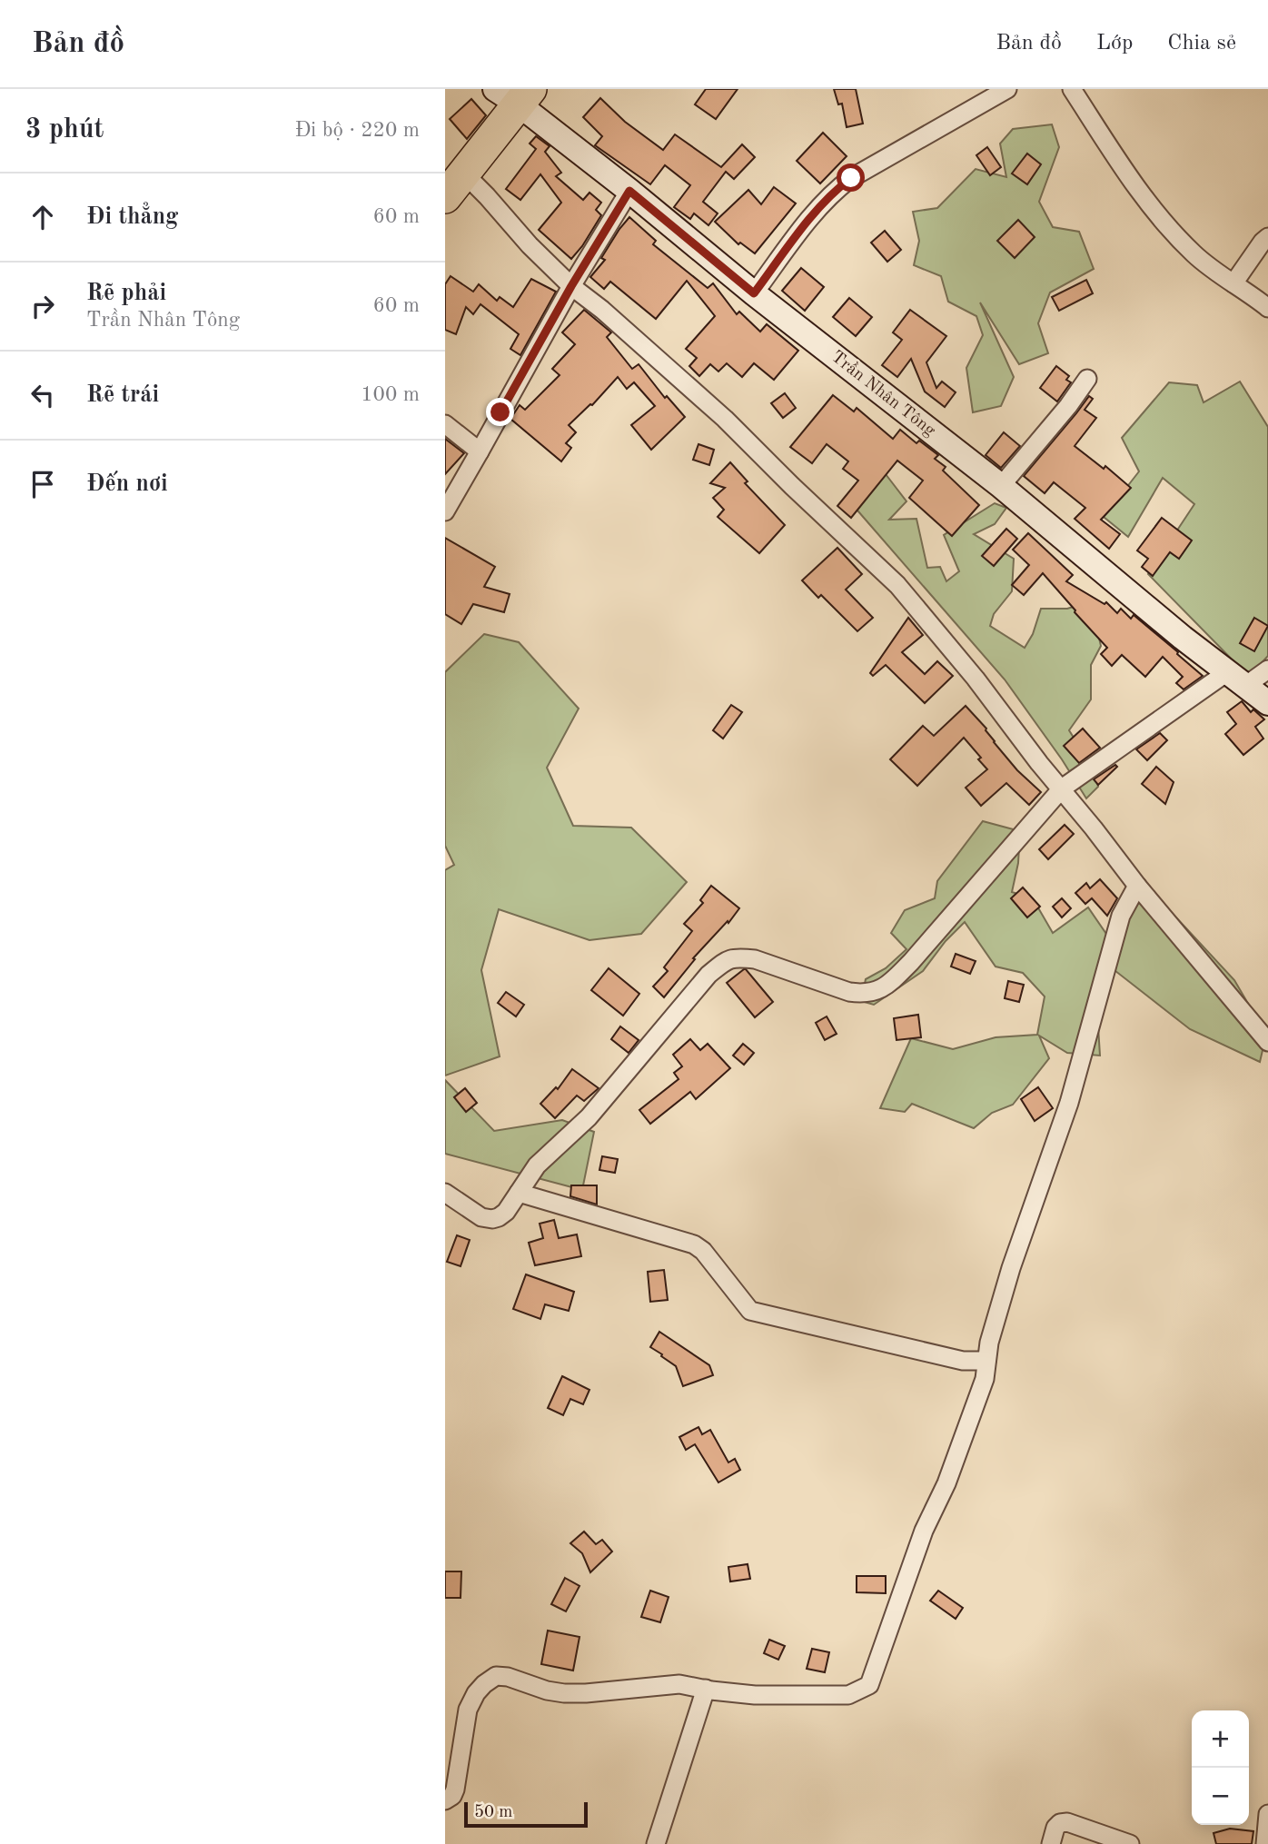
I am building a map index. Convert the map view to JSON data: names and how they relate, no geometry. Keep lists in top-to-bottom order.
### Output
{
  "streets": {
    "street": ["Trần Nhân Tông"]
  },
  "scale_bar": "50 m",
  "page": {
    "header": "Bản đồ",
    "nav": ["Bản đồ", "Lớp", "Chia sẻ"],
    "heading": ["3 phút", "Đi bộ · 220 m"],
    "list": [
      ["Đi thẳng", "60 m"],
      ["Rẽ phải", "Trần Nhân Tông", "60 m"],
      ["Rẽ trái", "100 m"],
      "Đến nơi"
    ],
    "map_buttons": ["+", "−"],
    "scale": "50 m"
  }
}
